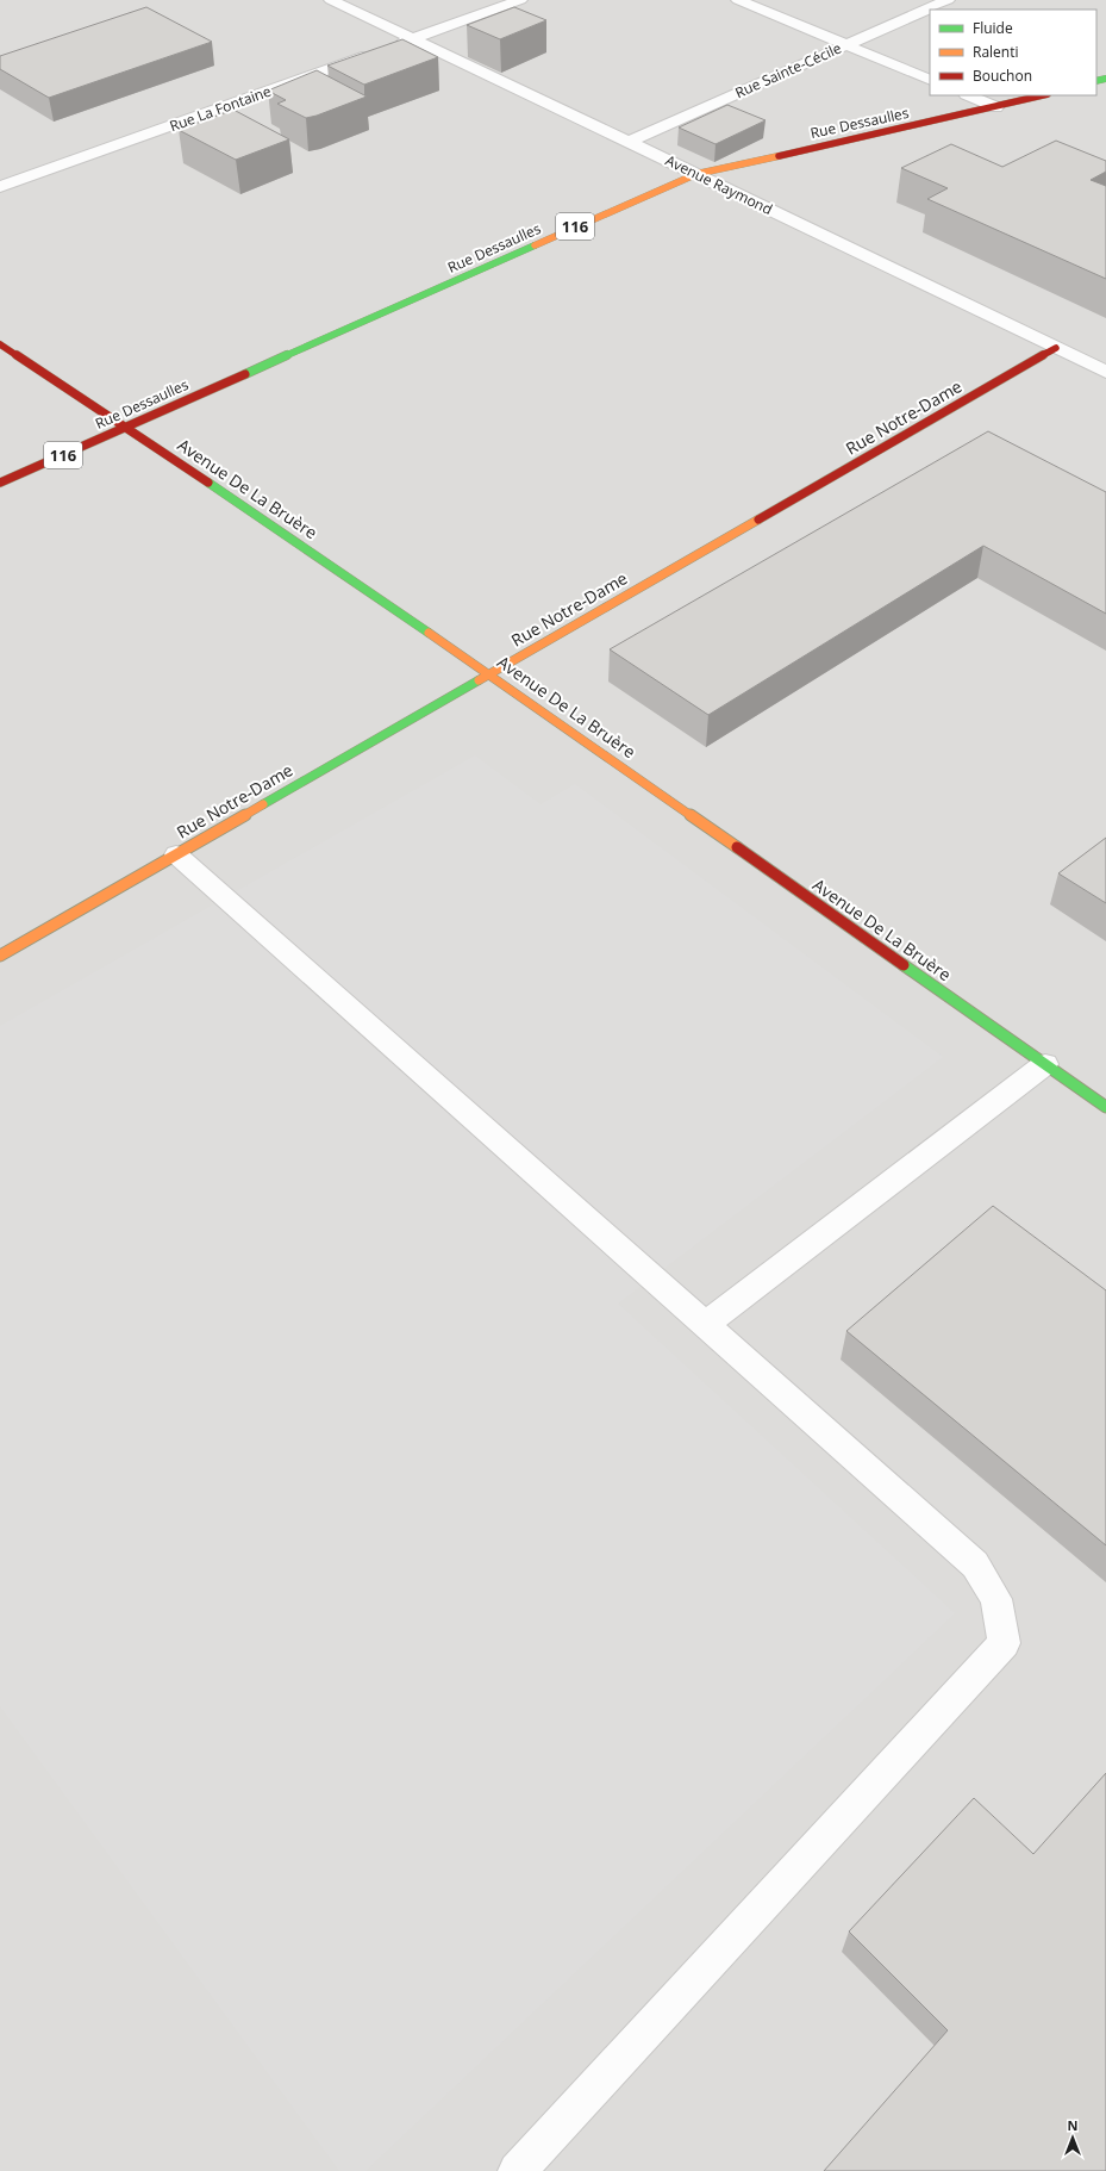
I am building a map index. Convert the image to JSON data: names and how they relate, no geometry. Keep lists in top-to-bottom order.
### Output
{
  "streets": {
    "street": [
      "Rue Sainte-Cécile",
      "Rue La Fontaine",
      "Rue Dessaulles",
      "Avenue Raymond",
      "116",
      "Rue Notre-Dame",
      "Avenue De La Bruère"
    ]
  },
  "crossings": [
    ["Rue Sainte-Cécile", "Avenue Raymond"],
    ["Rue La Fontaine", "Avenue Raymond"],
    ["Rue Dessaulles", "Avenue Raymond"],
    ["Rue Dessaulles", "Avenue De La Bruère"],
    ["Avenue Raymond", "Rue Notre-Dame"],
    ["Rue Notre-Dame", "Avenue De La Bruère"]
  ],
  "legend": ["Fluide", "Ralenti", "Bouchon"],
  "north": "top"
}
